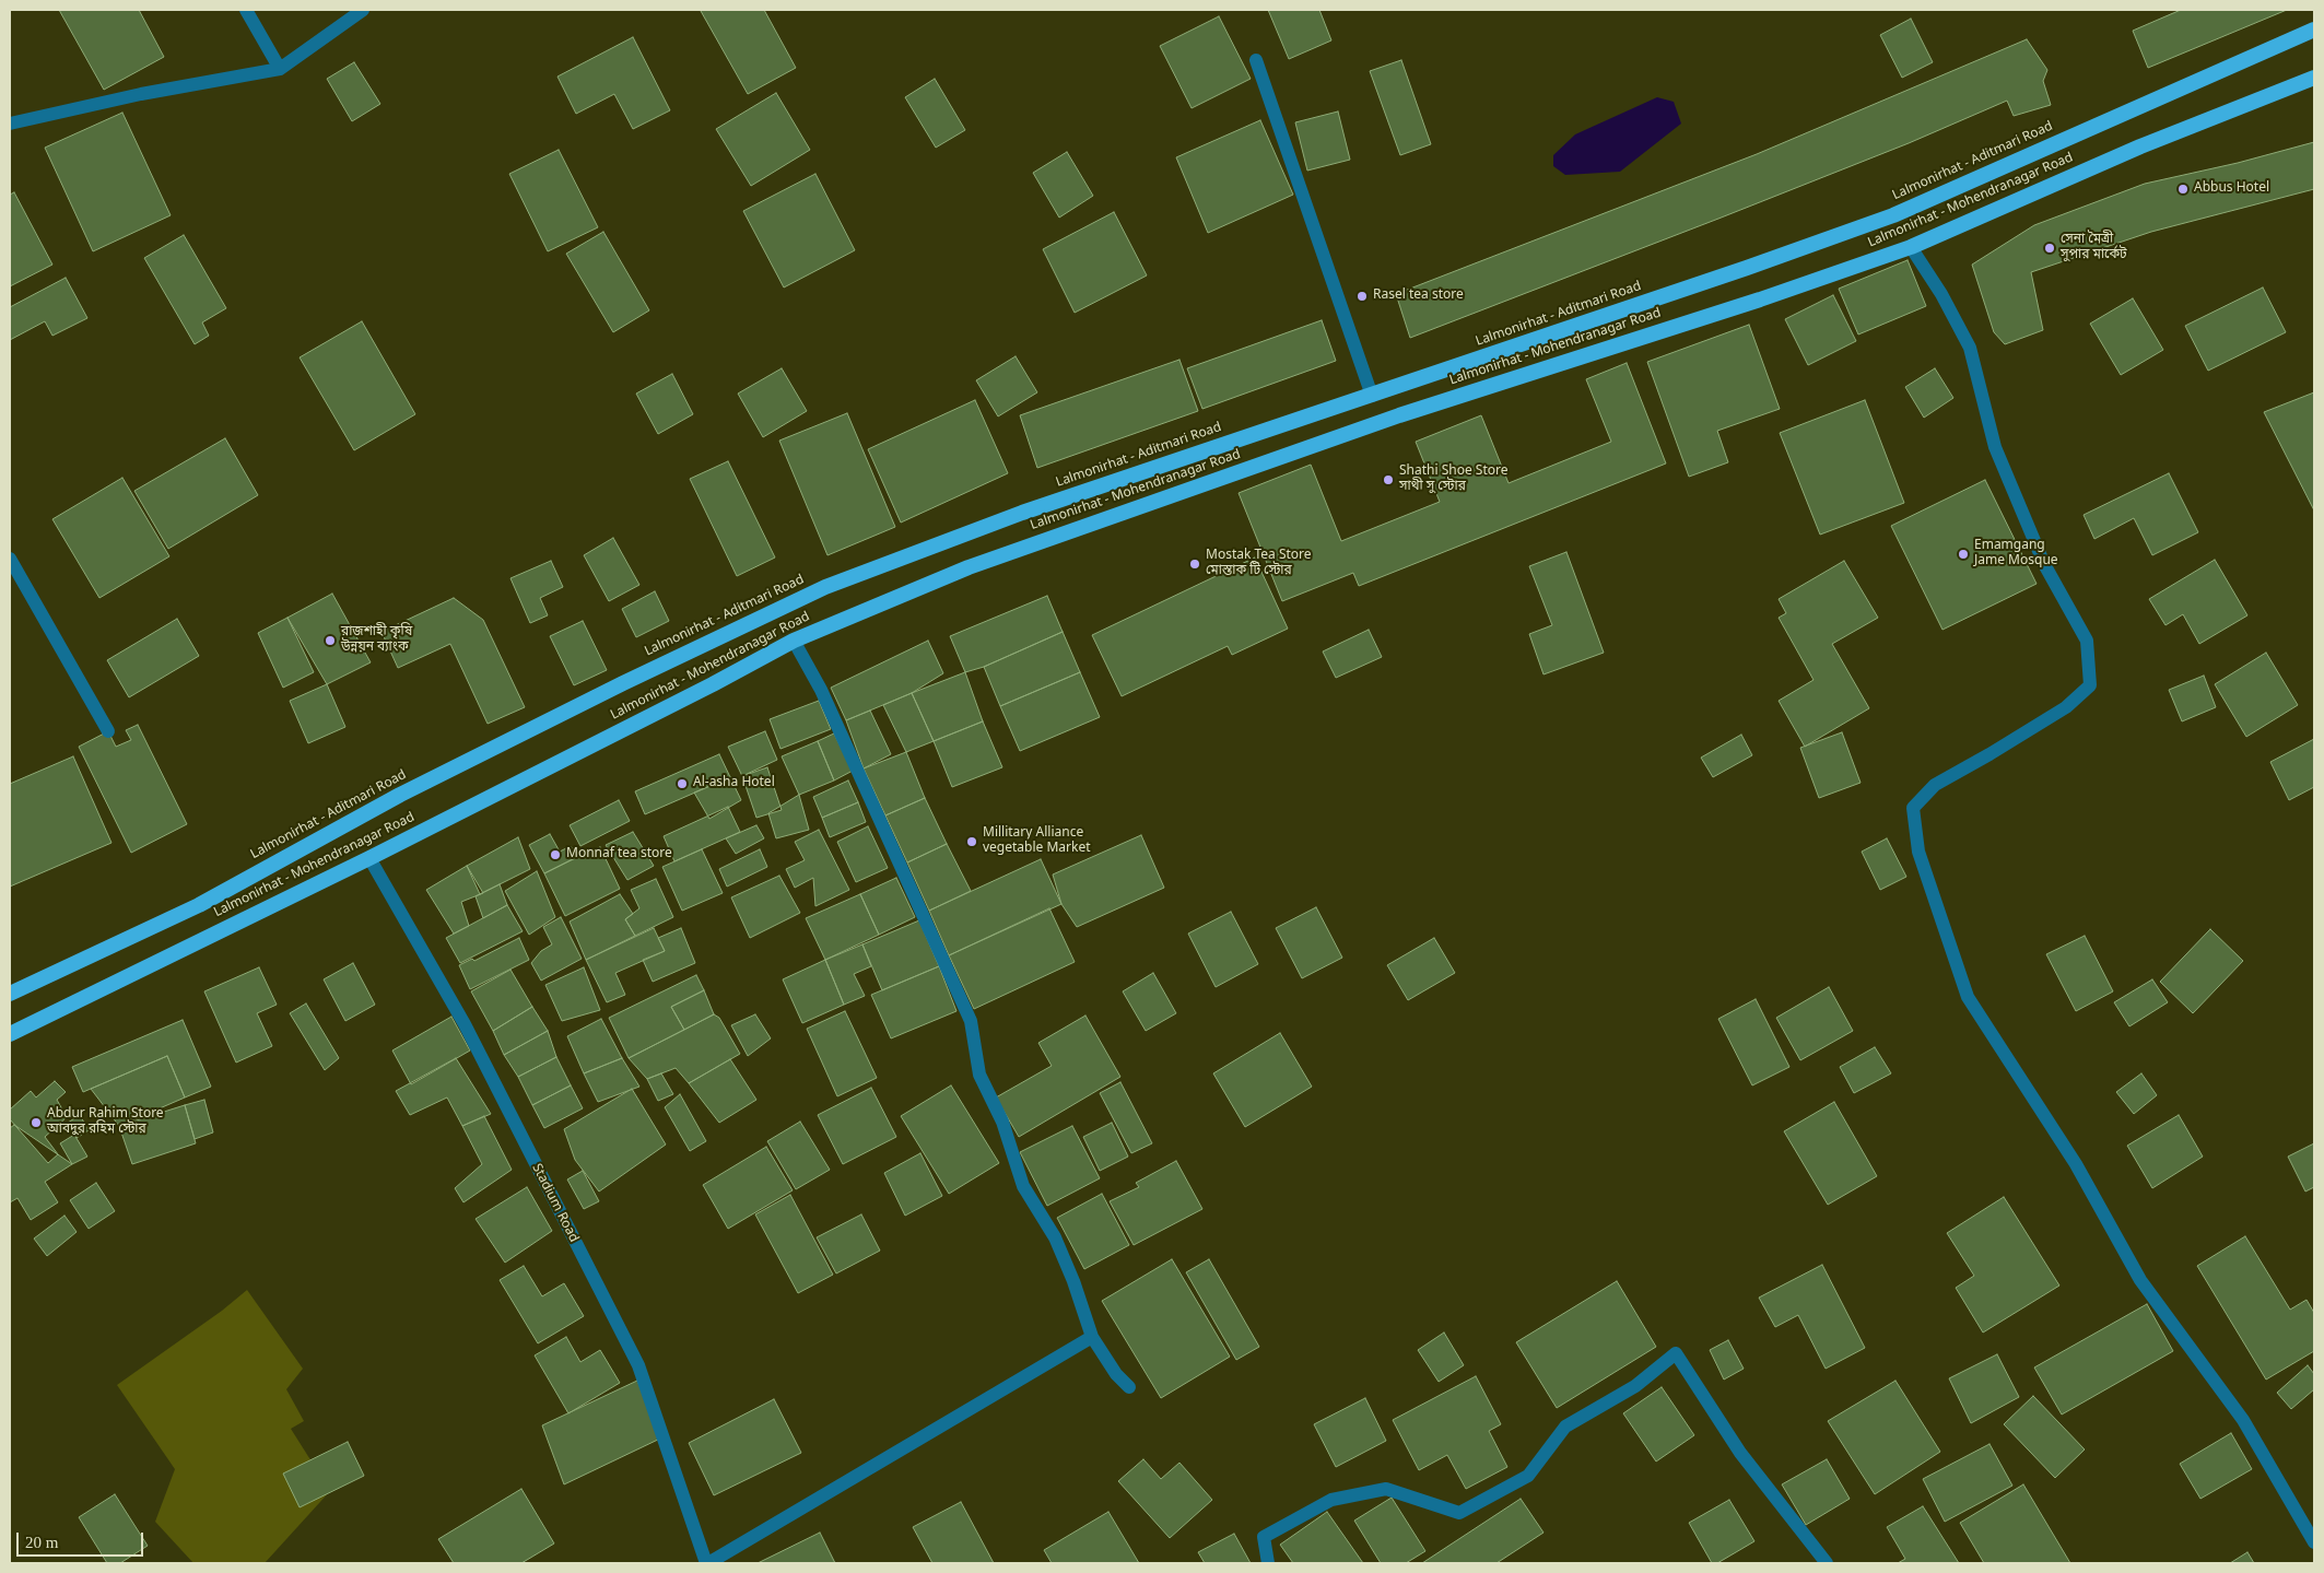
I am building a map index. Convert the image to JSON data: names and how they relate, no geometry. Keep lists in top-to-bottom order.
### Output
{
  "streets": {
    "highway": ["Lalmonirhat - Aditmari Road", "Lalmonirhat - Mohendranagar Road"],
    "street": ["Stadium Road"]
  },
  "crossings": [
    ["Lalmonirhat - Mohendranagar Road", "Stadium Road"]
  ],
  "places": [
    "Abbus Hotel",
    "সেনা মৈত্রী সুপার মার্কেট",
    "Rasel tea store",
    "Shathi Shoe Store সাথী সু স্টোর",
    "Emamgang Jame Mosque",
    "Mostak Tea Store মোস্তাক টি স্টোর",
    "রাজশাহী কৃষি উন্নয়ন ব্যাংক",
    "Al-asha Hotel",
    "Millitary Alliance vegetable Market",
    "Monnaf tea store",
    "Abdur Rahim Store আবদুর রহিম স্টোর"
  ],
  "scale_bar": "20 m"
}
